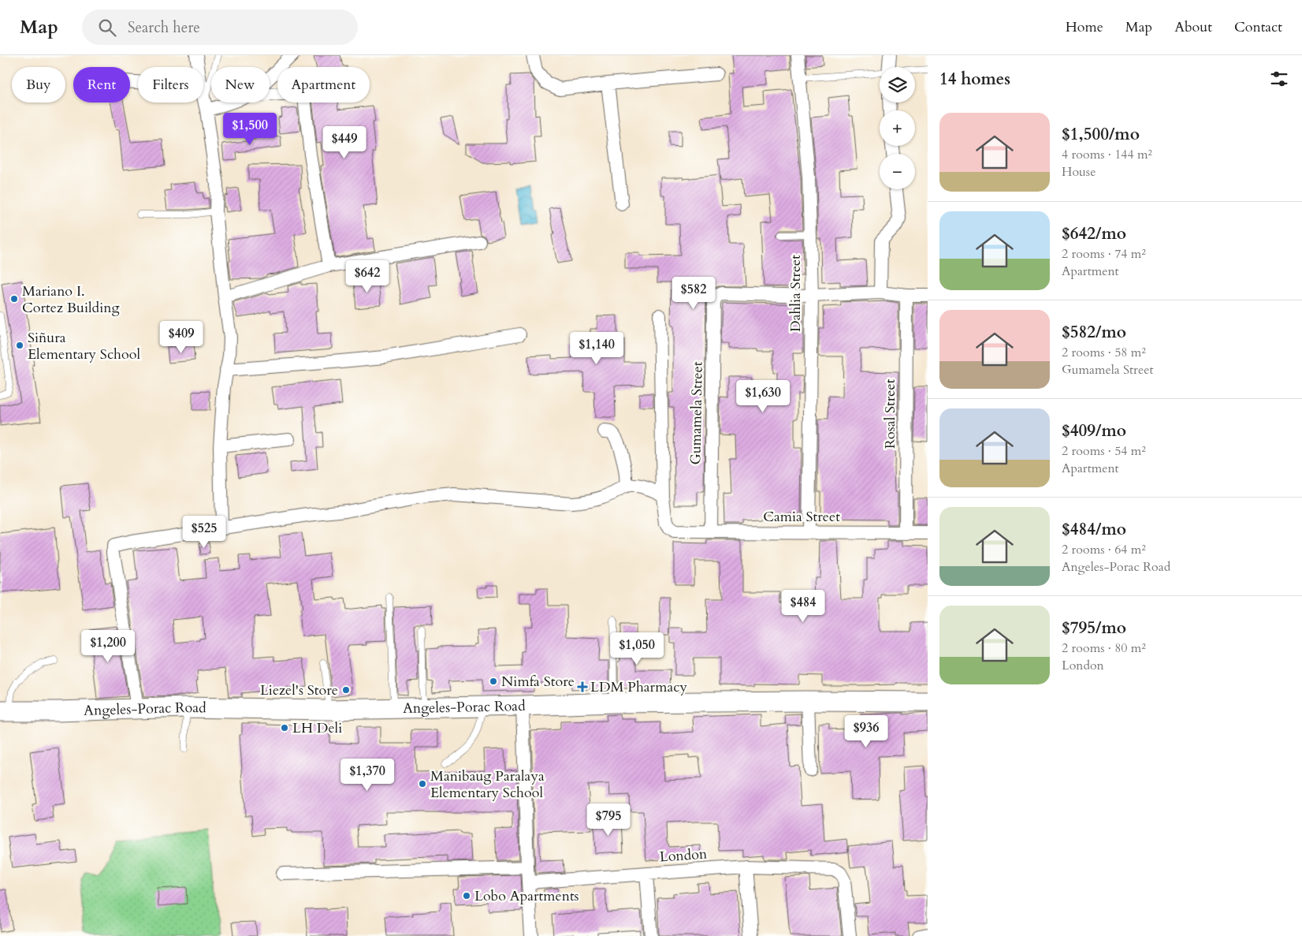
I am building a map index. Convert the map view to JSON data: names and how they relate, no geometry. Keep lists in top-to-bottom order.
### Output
{
  "streets": {
    "main road": ["Angeles-Porac Road"],
    "street": [
      "Dahlia Street",
      "Gumamela Street",
      "Rosal Street",
      "Camia Street",
      "London"
    ]
  },
  "crossings": [
    ["Dahlia Street", "Gumamela Street"],
    ["Dahlia Street", "Camia Street"],
    ["Gumamela Street", "Camia Street"],
    ["Rosal Street", "Camia Street"]
  ],
  "places": {
    "other": [
      "Mariano I. Cortez Building",
      "Siñura Elementary School",
      "Nimfa Store",
      "Liezel's Store",
      "LH Deli",
      "Manibaug Paralaya Elementary School",
      "Lobo Apartments"
    ],
    "health": ["LDM Pharmacy"]
  },
  "page": {
    "header": "Map",
    "search": "Search here",
    "nav": [
      "Home",
      "Map",
      "About",
      "Contact"
    ],
    "heading": "14 homes",
    "map_buttons": ["+", "−"],
    "chip": [
      "Buy",
      "Rent",
      "Filters",
      "New",
      "Apartment"
    ],
    "list": [
      {
        "name": "$1,500/mo",
        "note": "4 rooms · 144 m² · House"
      },
      {
        "name": "$642/mo",
        "note": "2 rooms · 74 m² · Apartment"
      },
      {
        "name": "$582/mo",
        "note": "2 rooms · 58 m² · Gumamela Street"
      },
      {
        "name": "$409/mo",
        "note": "2 rooms · 54 m² · Apartment"
      },
      {
        "name": "$484/mo",
        "note": "2 rooms · 64 m² · Angeles-Porac Road"
      },
      {
        "name": "$795/mo",
        "note": "2 rooms · 80 m² · London"
      }
    ],
    "price": [
      "$1,500",
      "$449",
      "$642",
      "$582",
      "$409",
      "$1,140",
      "$1,630",
      "$525",
      "$484",
      "$1,200",
      "$1,050",
      "$936",
      "$1,370",
      "$795"
    ]
  }
}
